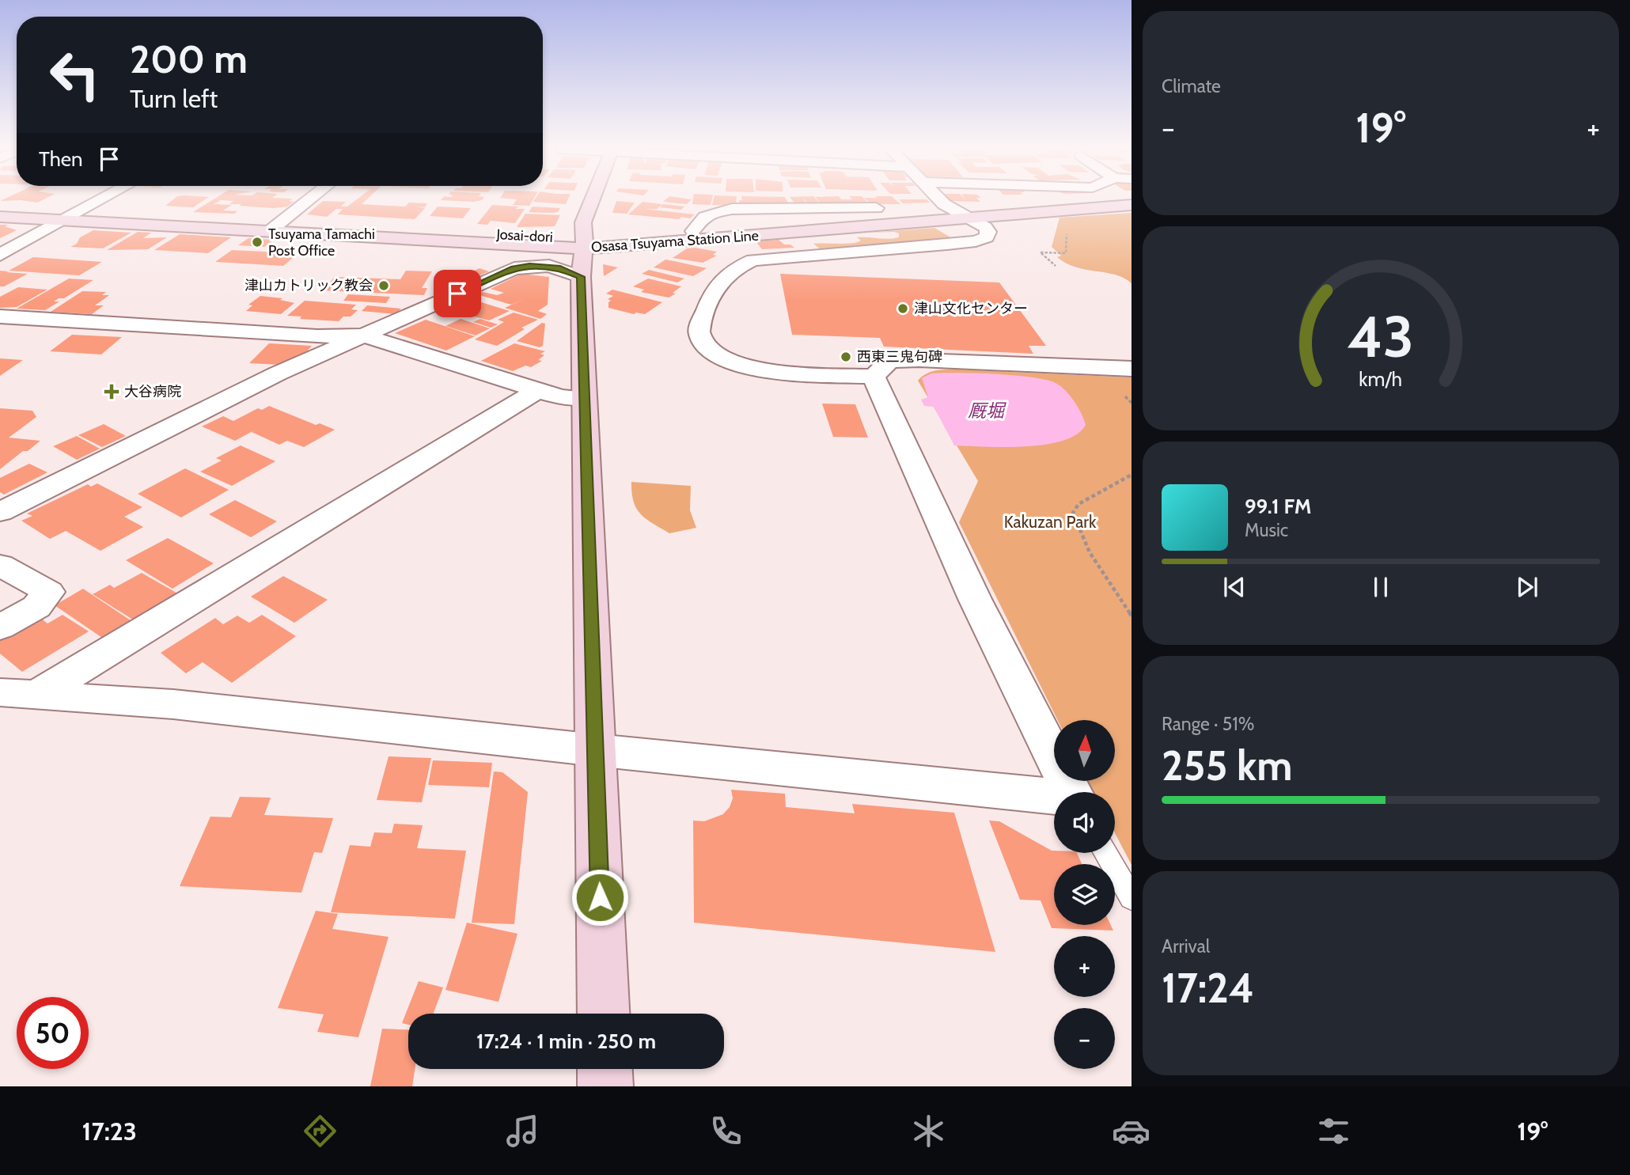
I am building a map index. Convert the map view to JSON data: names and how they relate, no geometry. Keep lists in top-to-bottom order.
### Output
{
  "streets": {
    "main road": ["Josai-dori", "Osasa Tsuyama Station Line"]
  },
  "crossings": [
    ["Josai-dori", "Osasa Tsuyama Station Line"]
  ],
  "water": ["厩堀"],
  "parks": ["Kakuzan Park"],
  "places": {
    "other": [
      "Tsuyama Tamachi Post Office",
      "津山カトリック教会",
      "津山文化センター",
      "西東三鬼句碑"
    ],
    "health": ["大谷病院"]
  },
  "north": "top",
  "page": {
    "tile": [
      "Climate",
      ["Range · 51%", "255 km"],
      ["Arrival", "17:24"]
    ],
    "turn": ["200 m", "Turn left"],
    "heat": ["−", "19°", "+"],
    "then": "Then",
    "song": ["99.1 FM", "Music"],
    "map_buttons": ["+", "−"],
    "limit": "50",
    "trip": "17:24 · 1 min · 250 m",
    "tabs": ["17:23", "19°"],
    "gauge": ["43", "km/h"]
  }
}
